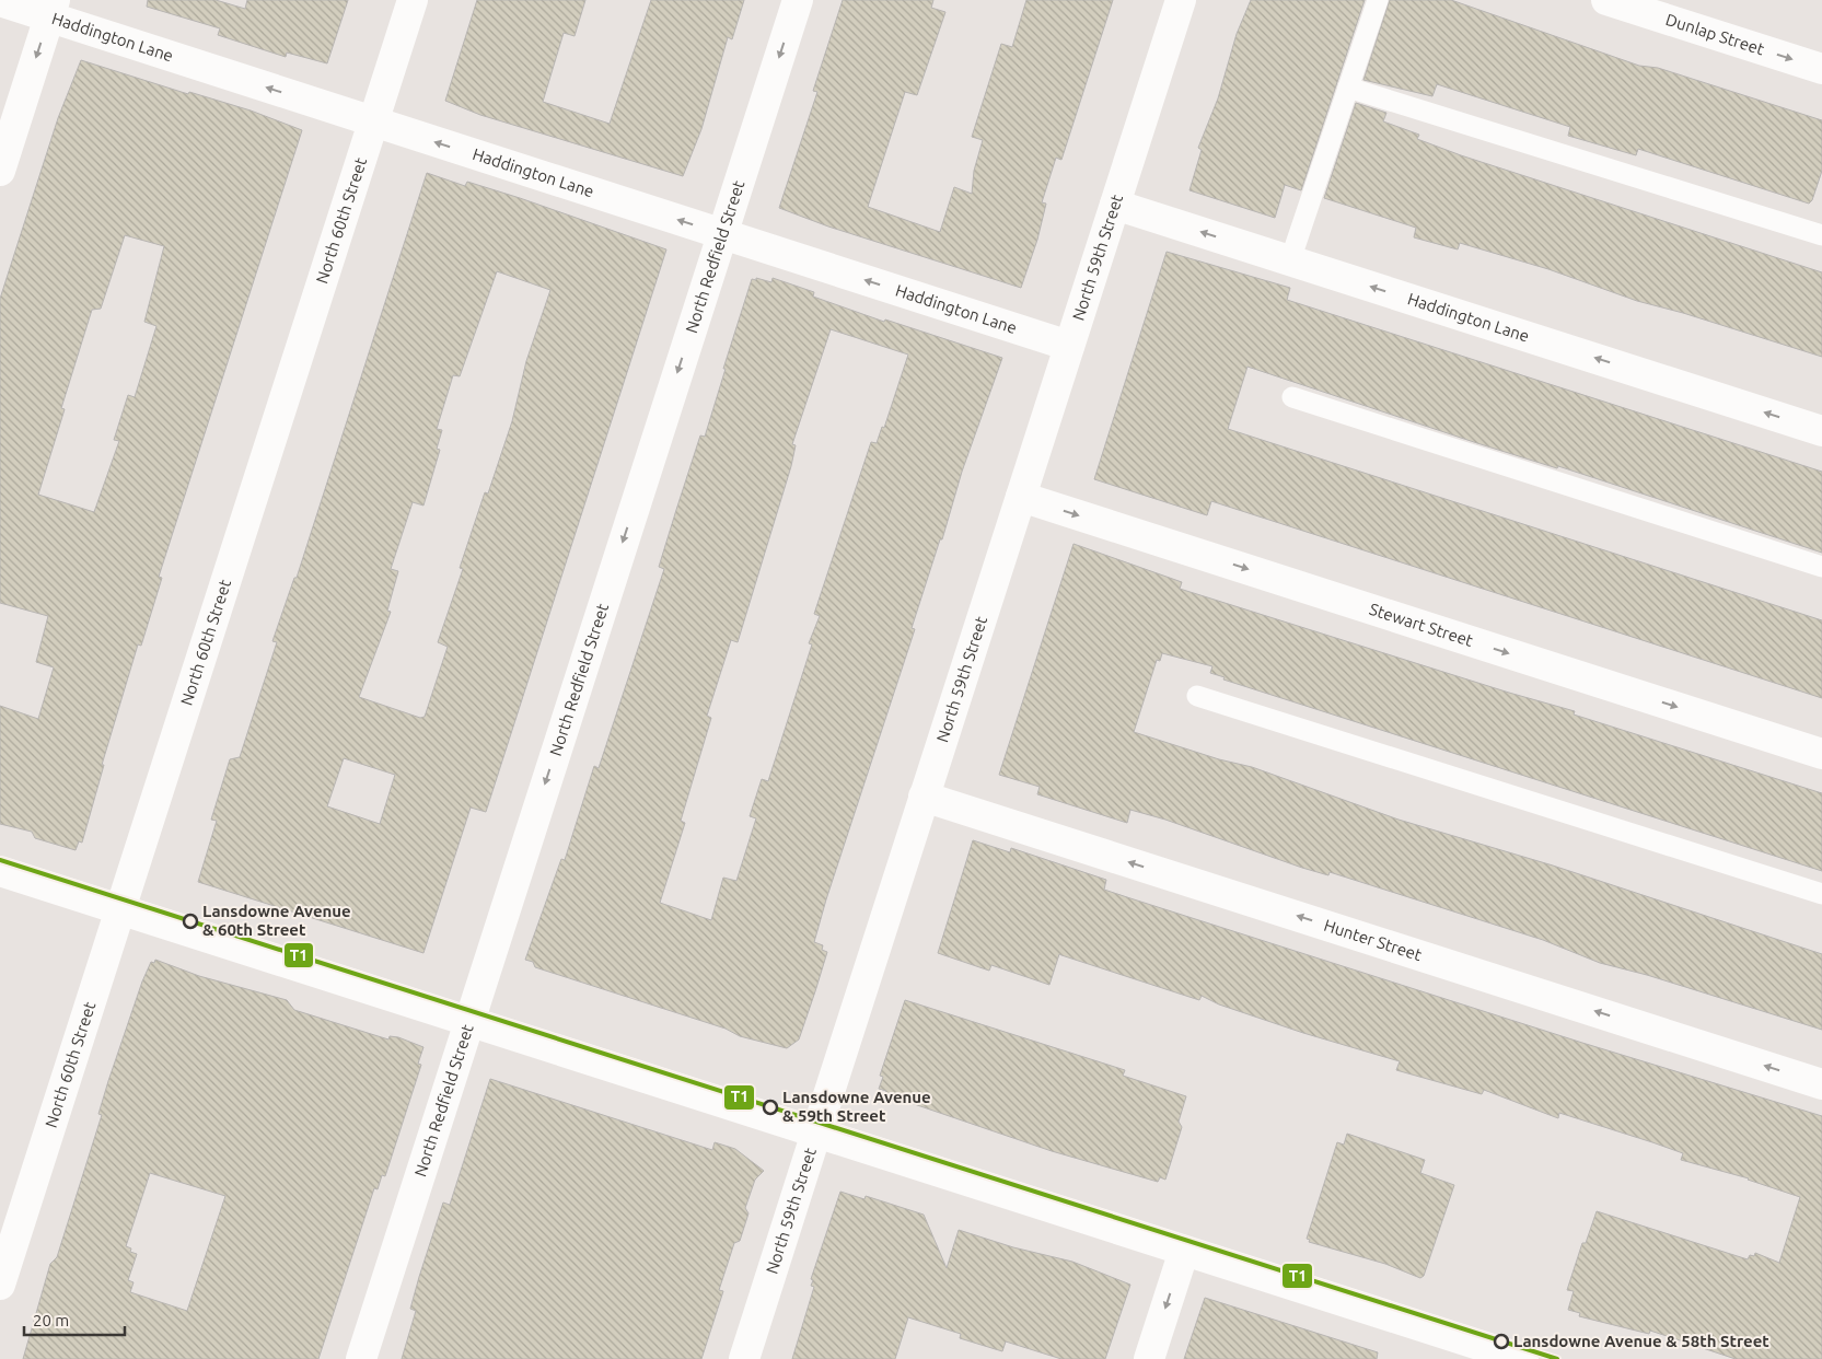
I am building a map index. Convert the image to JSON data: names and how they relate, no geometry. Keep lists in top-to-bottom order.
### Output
{
  "streets": {
    "street": [
      "Dunlap Street",
      "Haddington Lane",
      "North 60th Street",
      "North Redfield Street",
      "North 59th Street",
      "Stewart Street",
      "Hunter Street"
    ]
  },
  "crossings": [
    ["Haddington Lane", "North 60th Street"],
    ["Haddington Lane", "North Redfield Street"],
    ["Haddington Lane", "North 59th Street"],
    ["North 59th Street", "Stewart Street"],
    ["North 59th Street", "Hunter Street"]
  ],
  "one_way": [
    "Dunlap Street",
    "Haddington Lane",
    "North Redfield Street",
    "Stewart Street",
    "Hunter Street"
  ],
  "places": ["Lansdowne Avenue & 60th Street", "Lansdowne Avenue & 59th Street", "Lansdowne Avenue & 58th Street"],
  "lines": ["transit line T1"],
  "scale_bar": "20 m"
}
